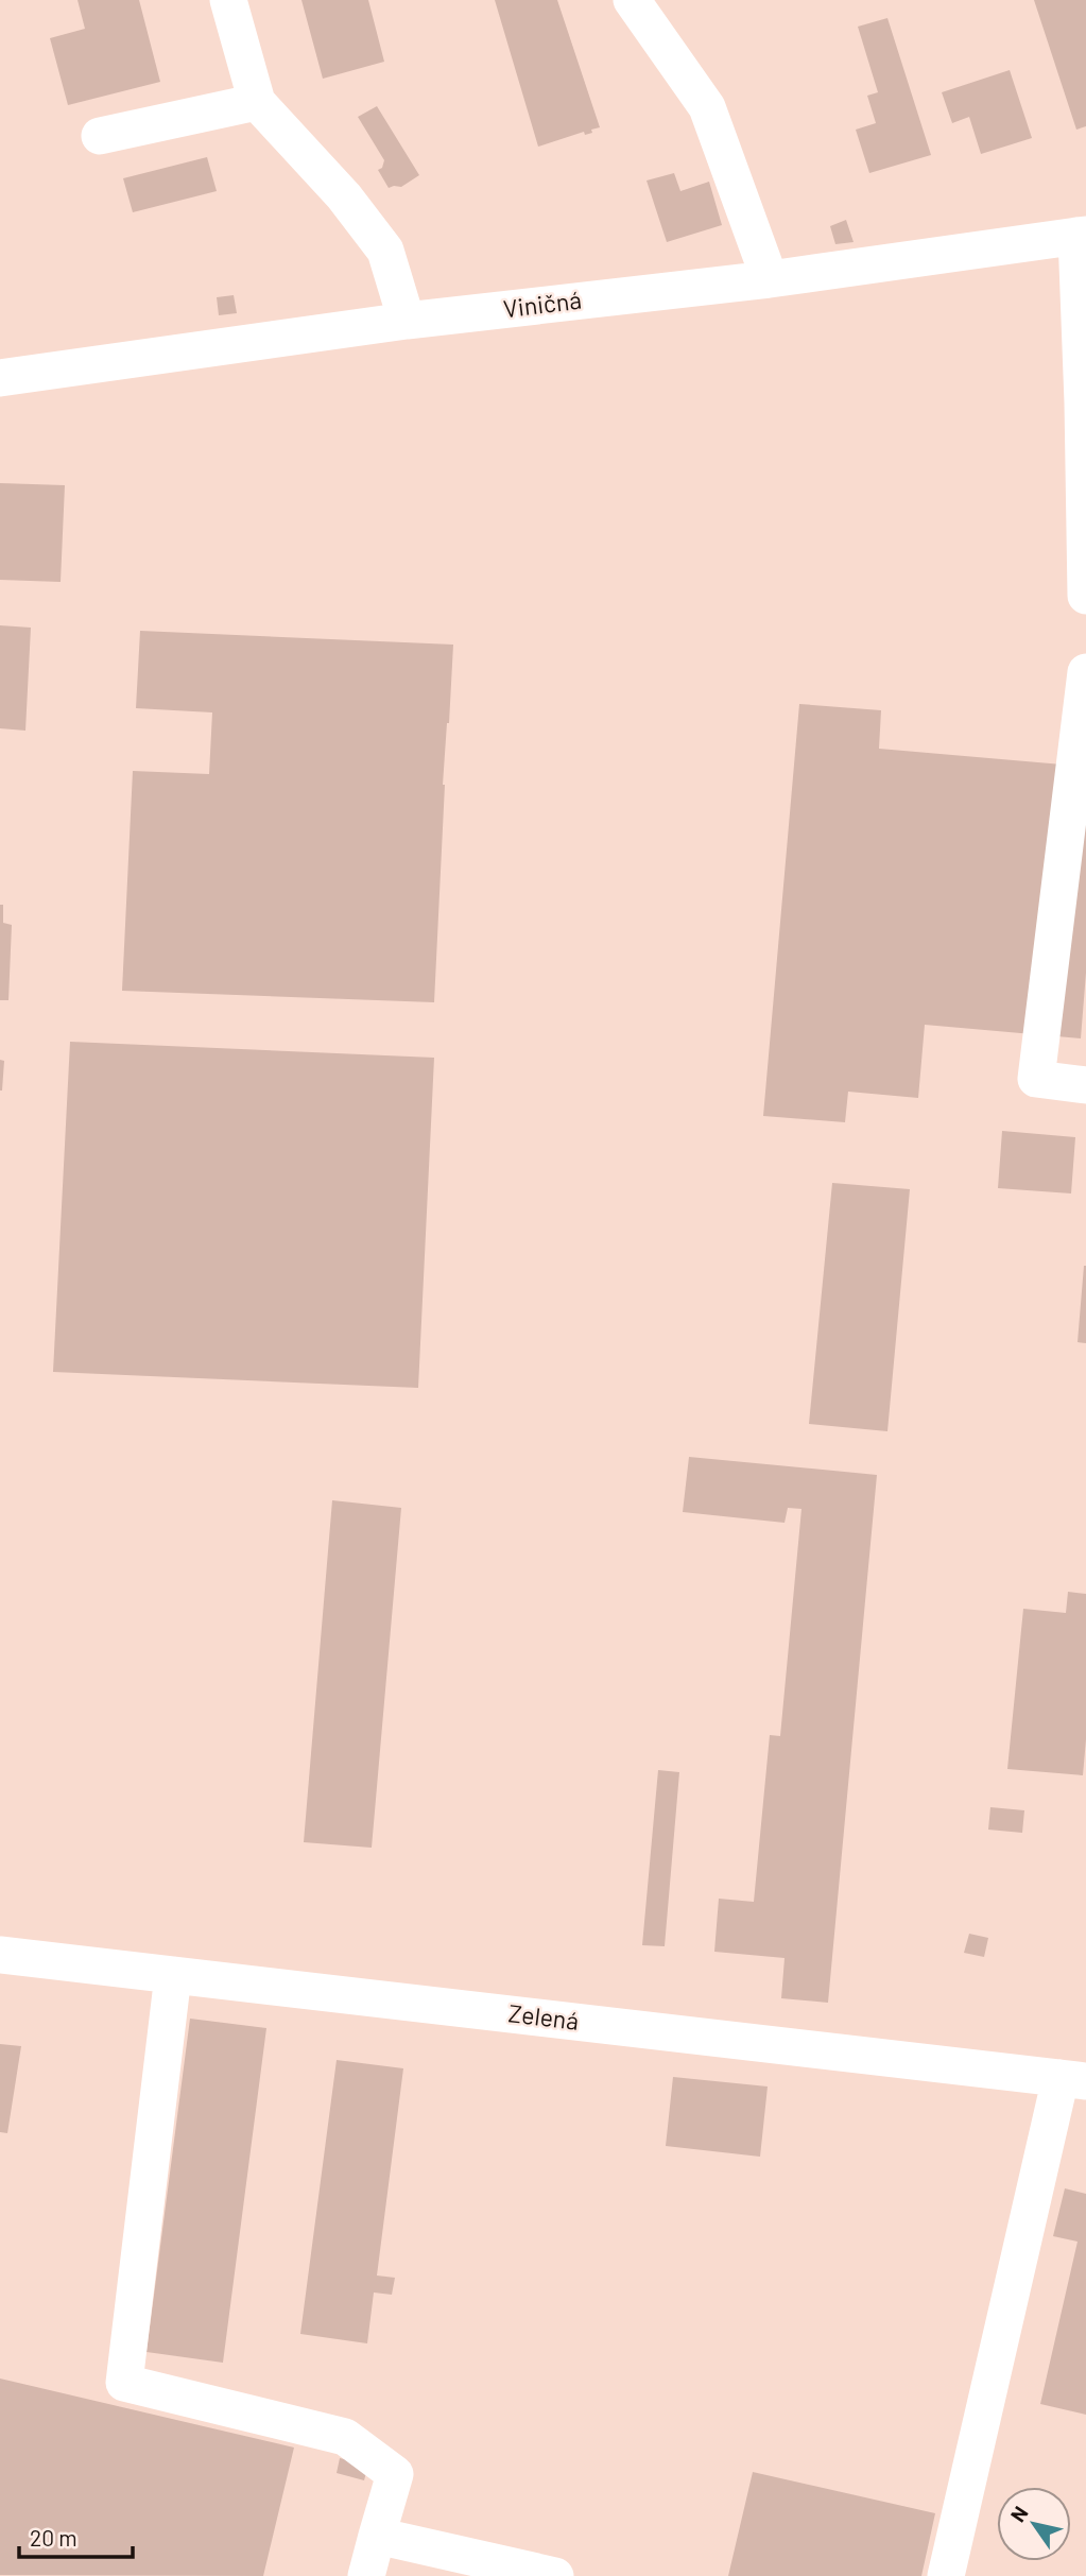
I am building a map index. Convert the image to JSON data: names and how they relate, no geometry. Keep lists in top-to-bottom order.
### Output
{
  "streets": {
    "street": ["Viničná", "Zelená"]
  },
  "scale_bar": "20 m",
  "north": "top left"
}
